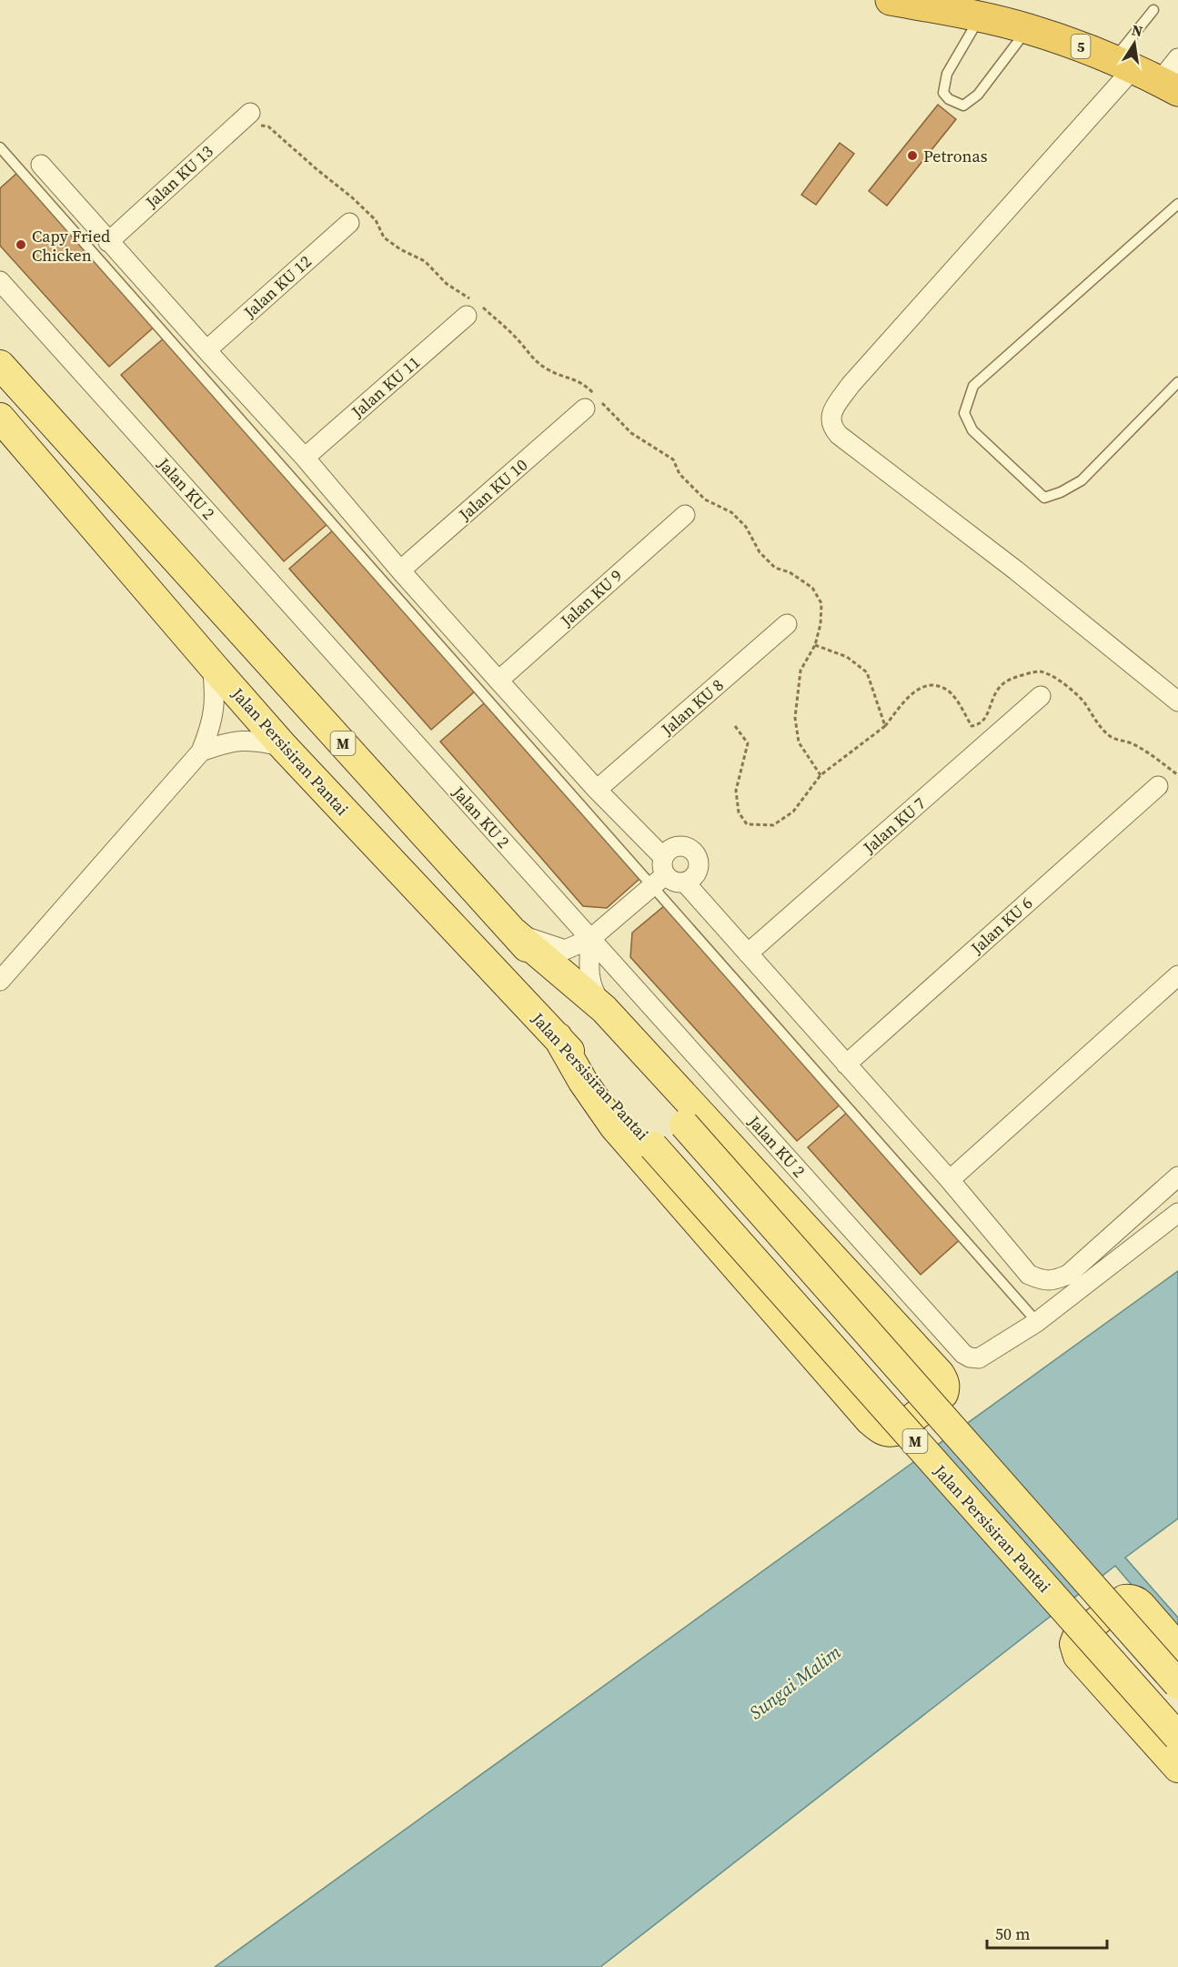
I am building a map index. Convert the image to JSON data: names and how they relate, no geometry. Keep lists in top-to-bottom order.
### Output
{
  "streets": {
    "highway": ["5"],
    "main road": ["M", "Jalan Persisiran Pantai"],
    "street": [
      "Jalan KU 13",
      "Jalan KU 12",
      "Jalan KU 11",
      "Jalan KU 2",
      "Jalan KU 10",
      "Jalan KU 9",
      "Jalan KU 8",
      "Jalan KU 7",
      "Jalan KU 6"
    ]
  },
  "water": ["Sungai Malim"],
  "places": ["Petronas", "Capy Fried Chicken"],
  "scale_bar": "50 m",
  "north": "top"
}
